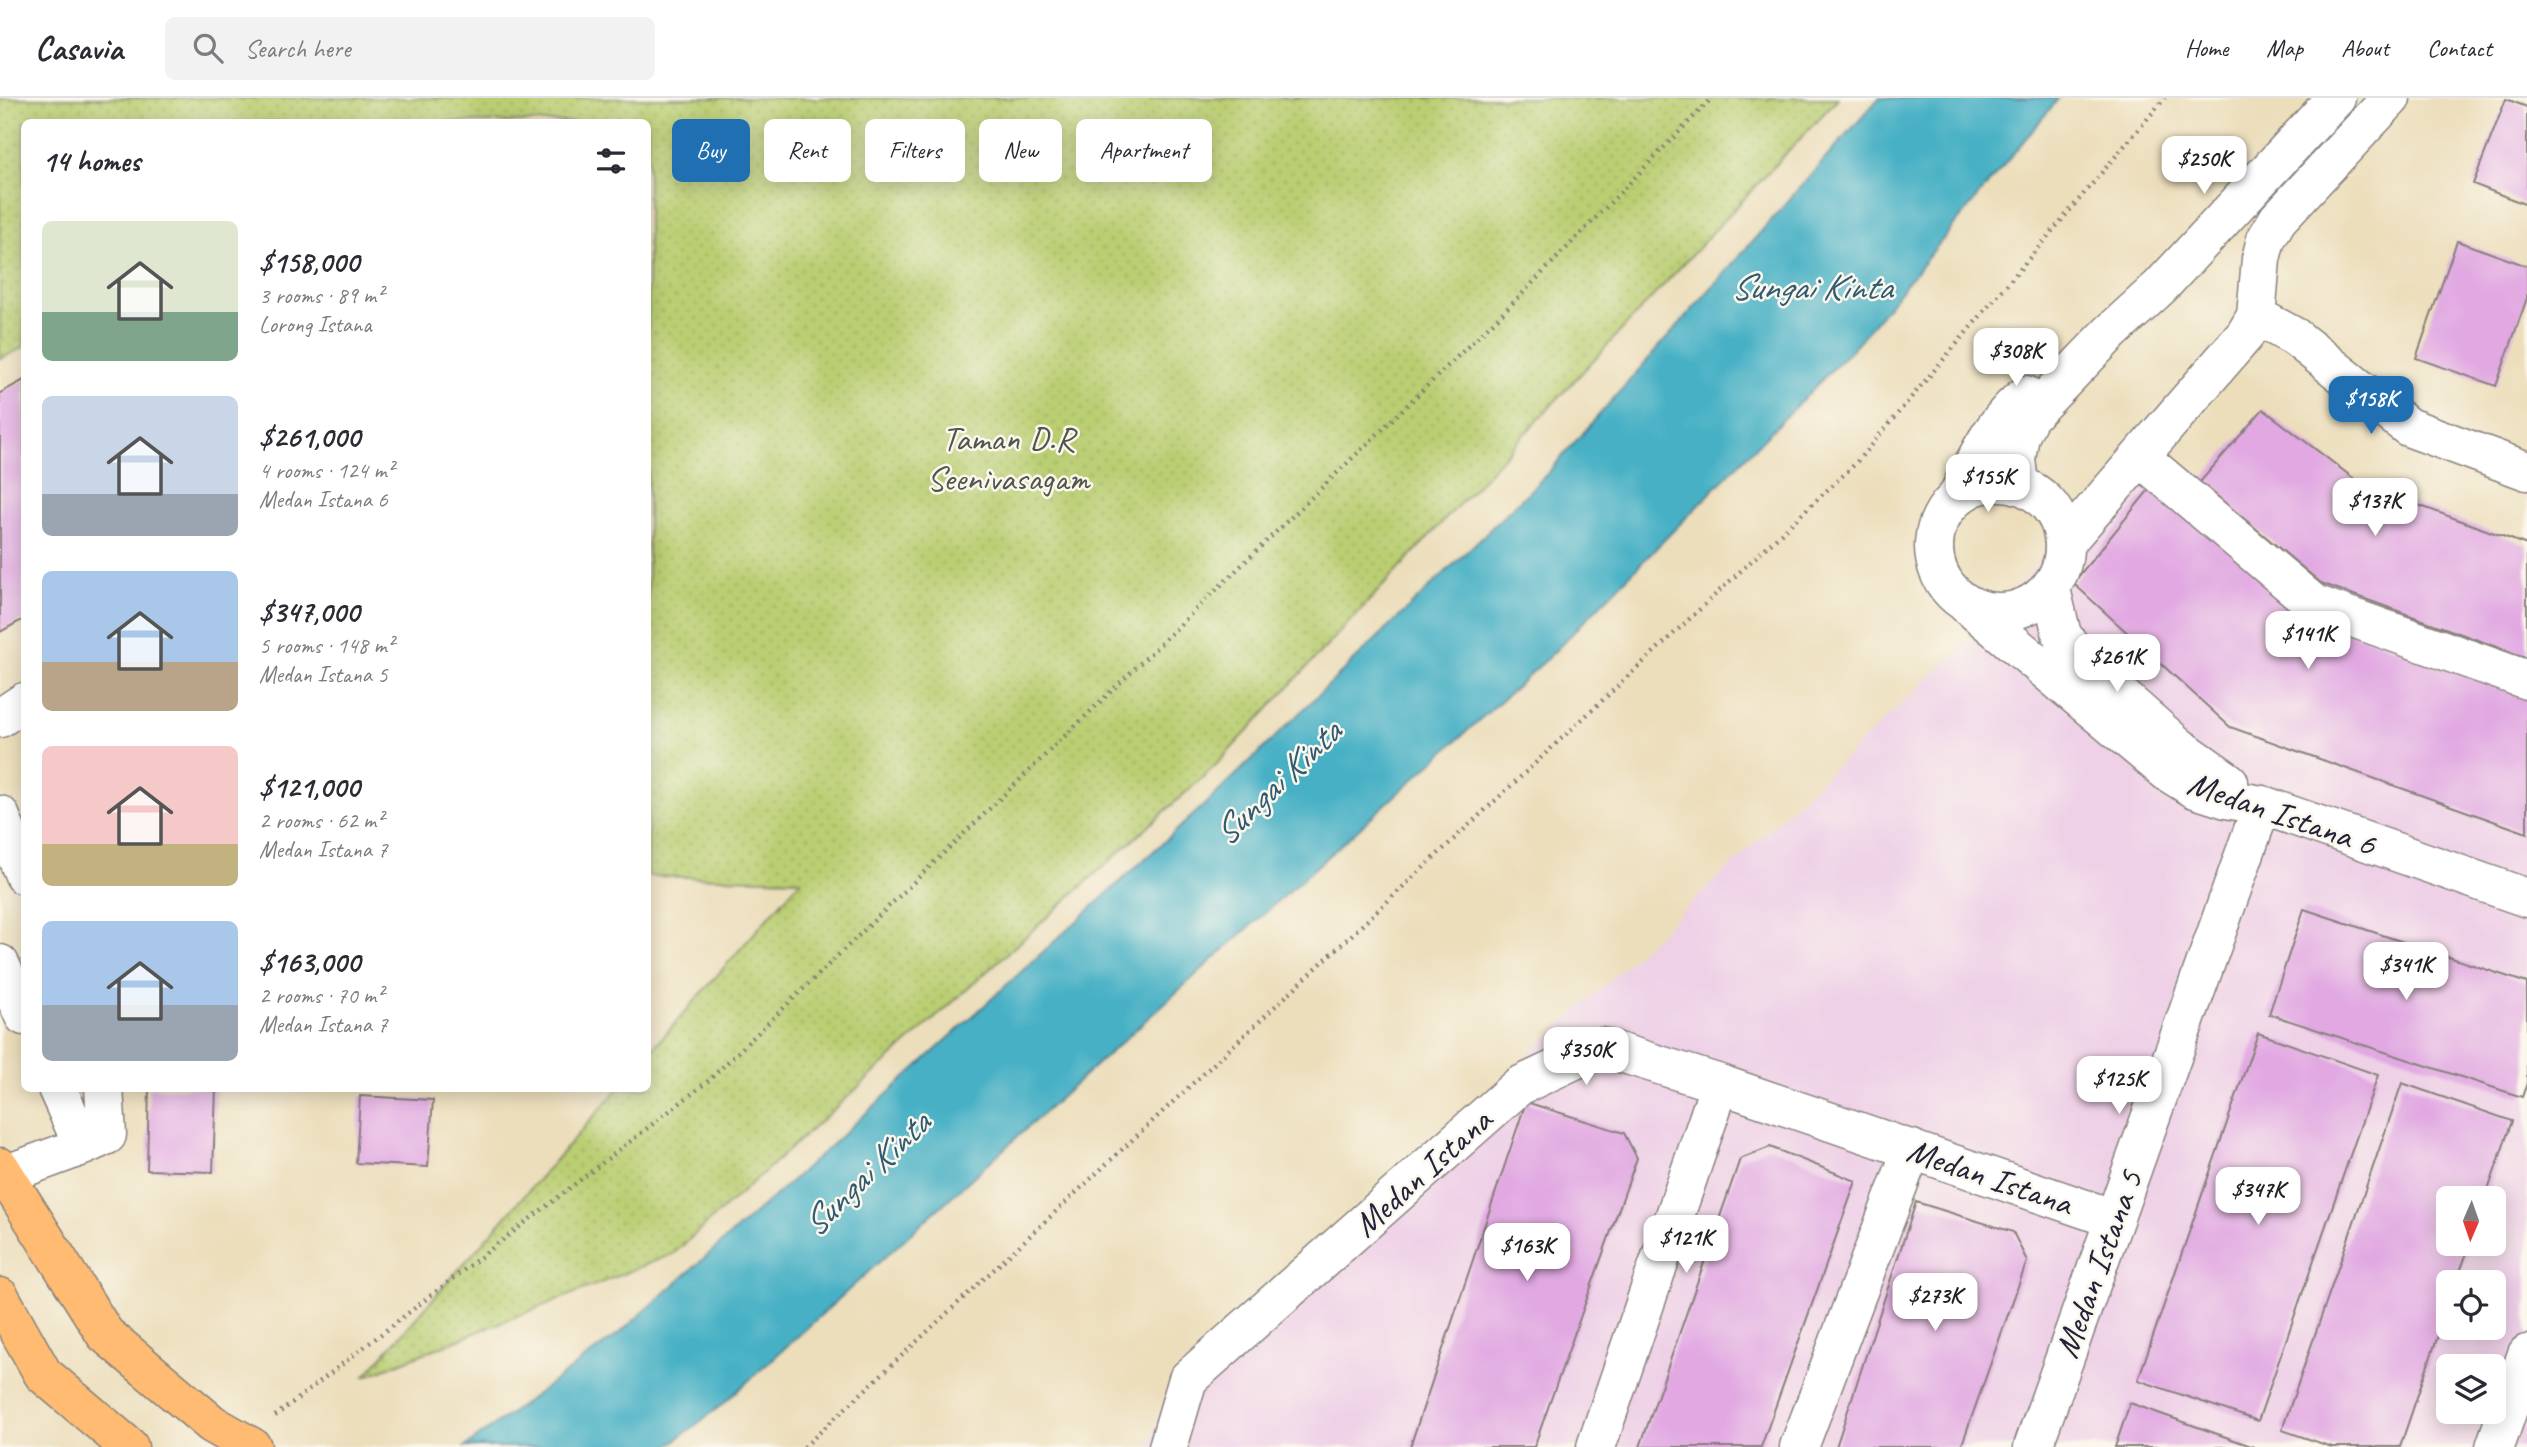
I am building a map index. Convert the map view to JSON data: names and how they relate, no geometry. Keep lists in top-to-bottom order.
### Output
{
  "streets": {
    "street": ["Medan Istana 6", "Medan Istana", "Medan Istana 5"]
  },
  "crossings": [
    ["Medan Istana 6", "Medan Istana 5"],
    ["Medan Istana", "Medan Istana 5"]
  ],
  "water": ["Sungai Kinta"],
  "parks": ["Taman D.R Seenivasagam"],
  "north": "bottom",
  "page": {
    "header": "Casavia",
    "search": "Search here",
    "nav": [
      "Home",
      "Map",
      "About",
      "Contact"
    ],
    "chip": [
      "Buy",
      "Rent",
      "Filters",
      "New",
      "Apartment"
    ],
    "heading": "14 homes",
    "price": [
      "$250K",
      "$308K",
      "$158K",
      "$155K",
      "$137K",
      "$141K",
      "$261K",
      "$341K",
      "$350K",
      "$125K",
      "$347K",
      "$121K",
      "$163K",
      "$273K"
    ],
    "list": [
      {
        "name": "$158,000",
        "note": "3 rooms · 89 m² · Lorong Istana"
      },
      {
        "name": "$261,000",
        "note": "4 rooms · 124 m² · Medan Istana 6"
      },
      {
        "name": "$347,000",
        "note": "5 rooms · 148 m² · Medan Istana 5"
      },
      {
        "name": "$121,000",
        "note": "2 rooms · 62 m² · Medan Istana 7"
      },
      {
        "name": "$163,000",
        "note": "2 rooms · 70 m² · Medan Istana 7"
      }
    ]
  }
}
